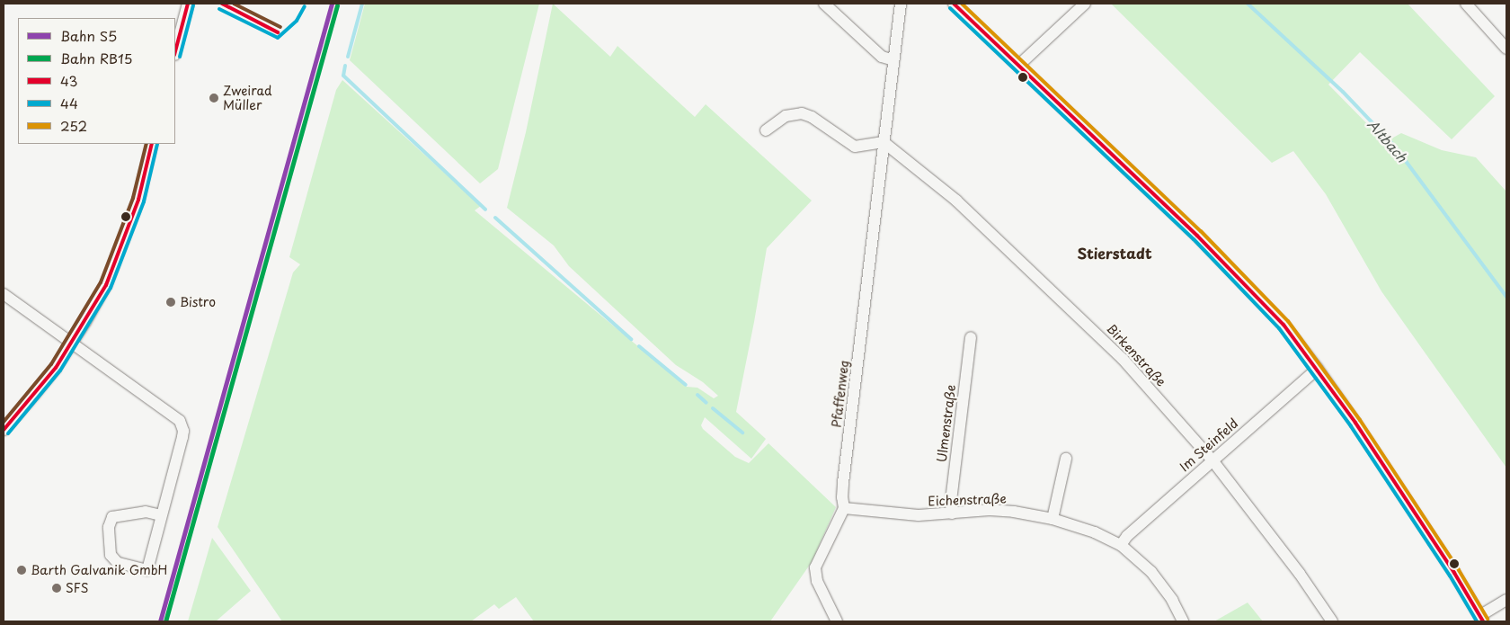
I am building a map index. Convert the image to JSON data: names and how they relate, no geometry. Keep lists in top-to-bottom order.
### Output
{
  "streets": {
    "street": [
      "Birkenstraße",
      "Pfaffenweg",
      "Ulmenstraße",
      "Im Steinfeld",
      "Eichenstraße"
    ]
  },
  "crossings": [
    ["Birkenstraße", "Pfaffenweg"],
    ["Birkenstraße", "Im Steinfeld"],
    ["Pfaffenweg", "Eichenstraße"],
    ["Ulmenstraße", "Eichenstraße"],
    ["Im Steinfeld", "Eichenstraße"]
  ],
  "districts": ["Stierstadt"],
  "water": ["Altbach"],
  "places": [
    "Zweirad Müller",
    "Bistro",
    "Barth Galvanik GmbH",
    "SFS"
  ],
  "lines": [
    "rail line S5",
    "transit line 43",
    "transit line 252",
    "rail line RB15",
    "transit line 44"
  ],
  "legend": [
    "Bahn S5",
    "Bahn RB15",
    "43",
    "44",
    "252"
  ]
}
